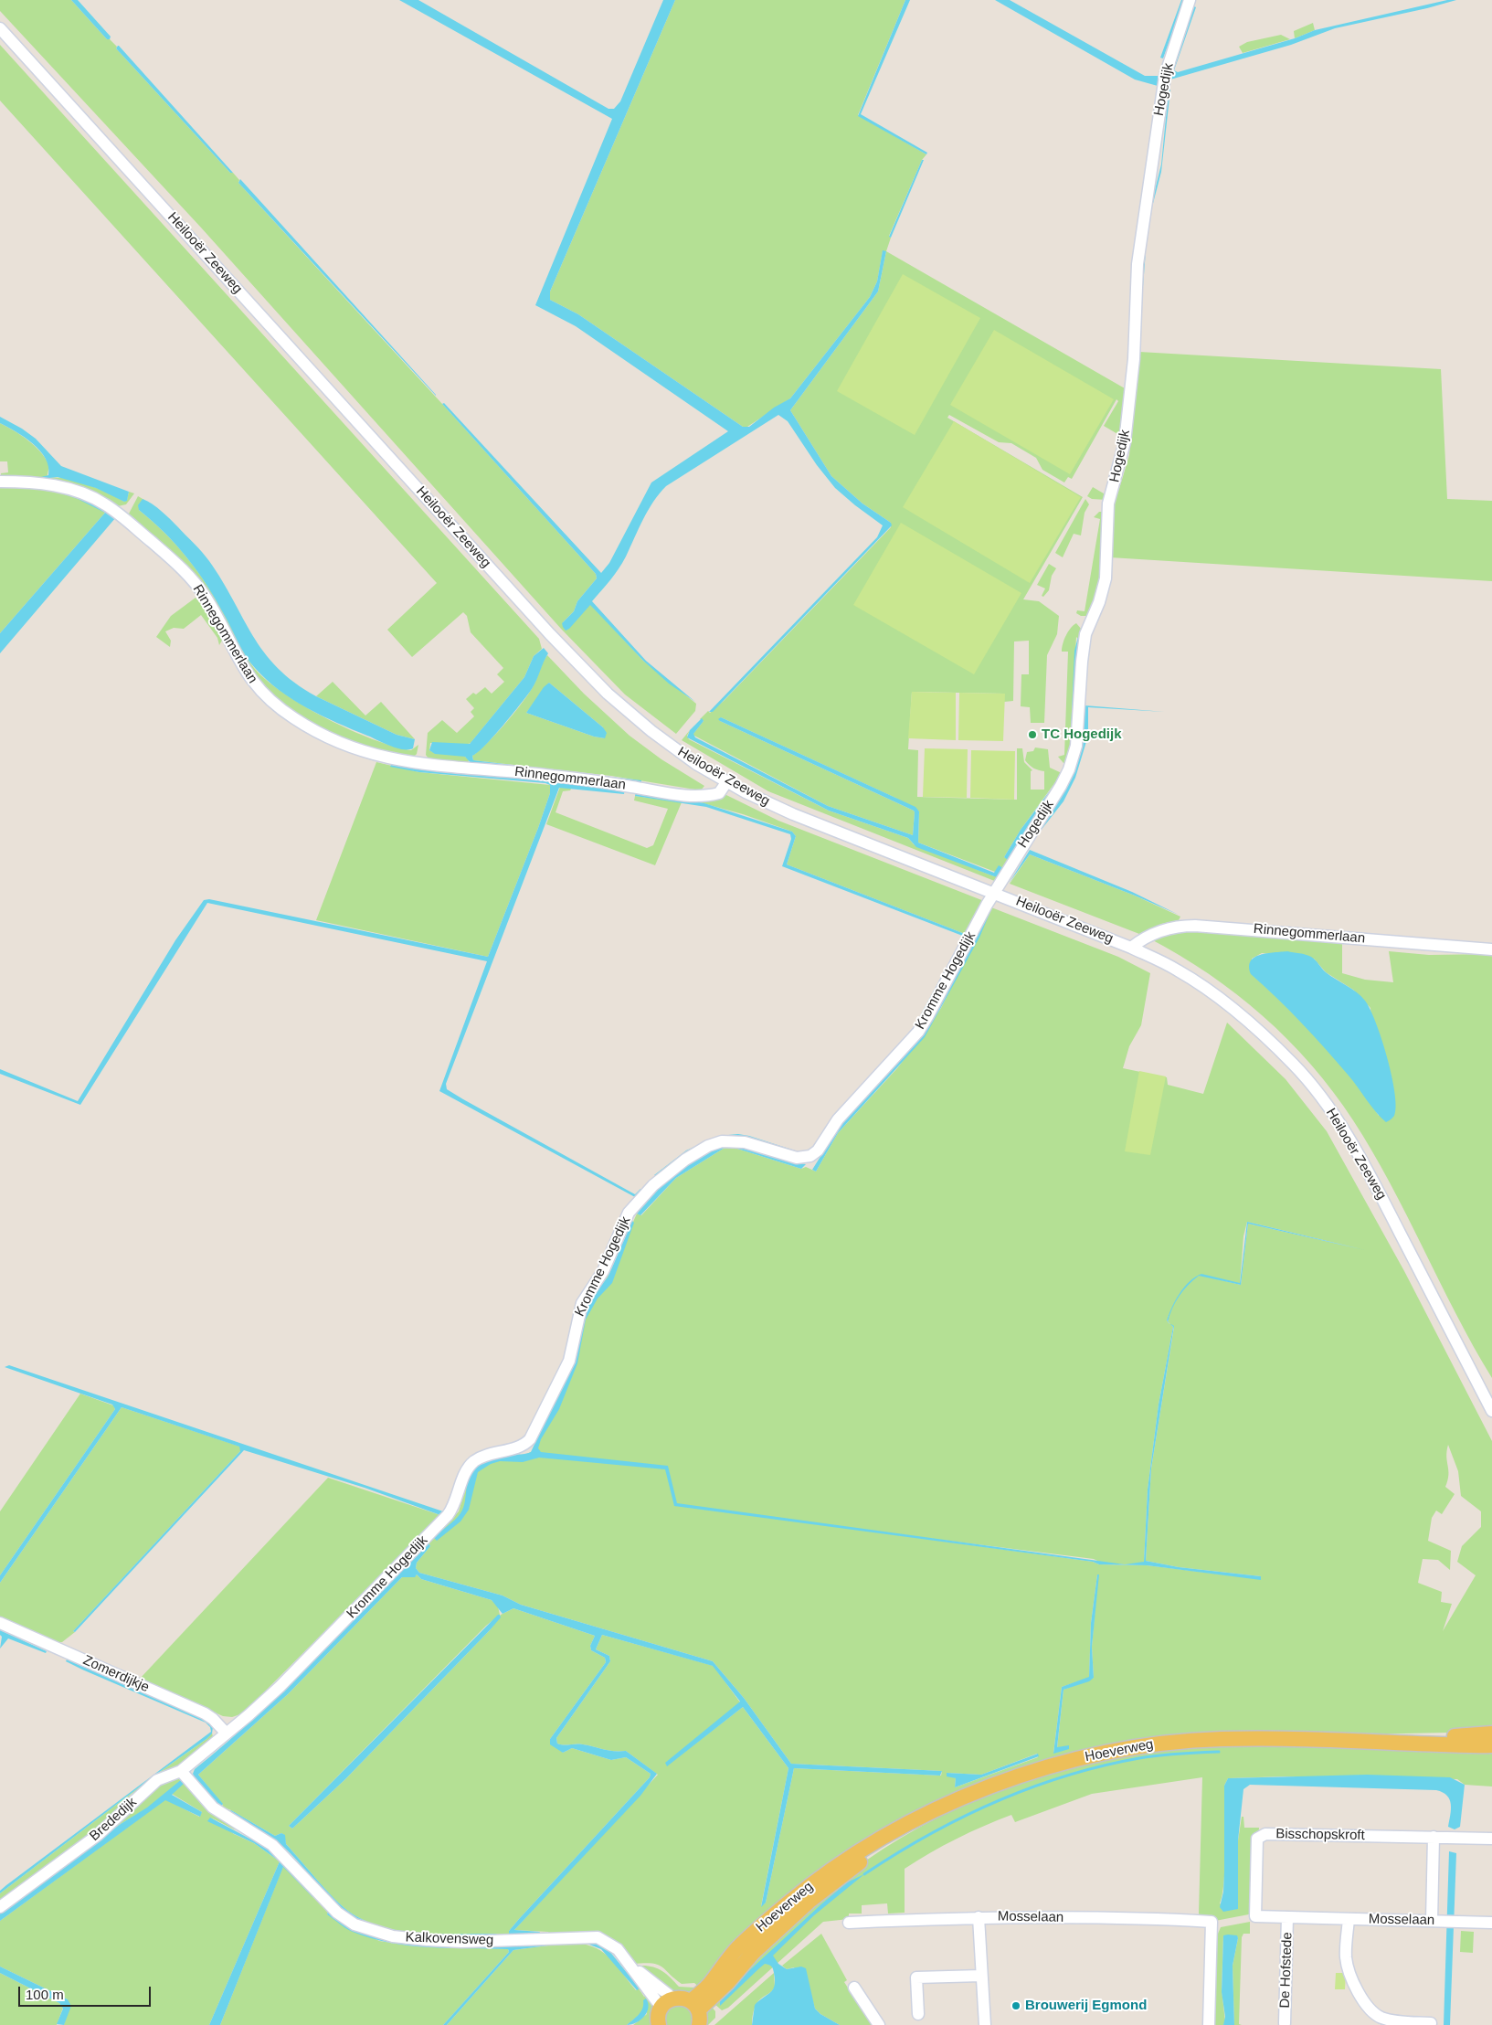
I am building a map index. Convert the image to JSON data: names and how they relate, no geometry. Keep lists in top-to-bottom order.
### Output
{
  "streets": {
    "main road": ["Hoeverweg"],
    "street": [
      "Hogedijk",
      "Heilooër Zeeweg",
      "Rinnegommerlaan",
      "Kromme Hogedijk",
      "Zomerdijkje",
      "Brededijk",
      "Bisschopskroft",
      "Mosselaan",
      "Kalkovensweg",
      "De Hofstede"
    ]
  },
  "crossings": [
    ["Hogedijk", "Heilooër Zeeweg"],
    ["Hogedijk", "Kromme Hogedijk"],
    ["Heilooër Zeeweg", "Rinnegommerlaan"],
    ["Heilooër Zeeweg", "Kromme Hogedijk"],
    ["Kromme Hogedijk", "Zomerdijkje"],
    ["Kromme Hogedijk", "Brededijk"],
    ["Zomerdijkje", "Brededijk"],
    ["Brededijk", "Kalkovensweg"],
    ["Bisschopskroft", "Mosselaan"],
    ["Mosselaan", "De Hofstede"]
  ],
  "places": ["TC Hogedijk", "Brouwerij Egmond"],
  "scale_bar": "100 m"
}
